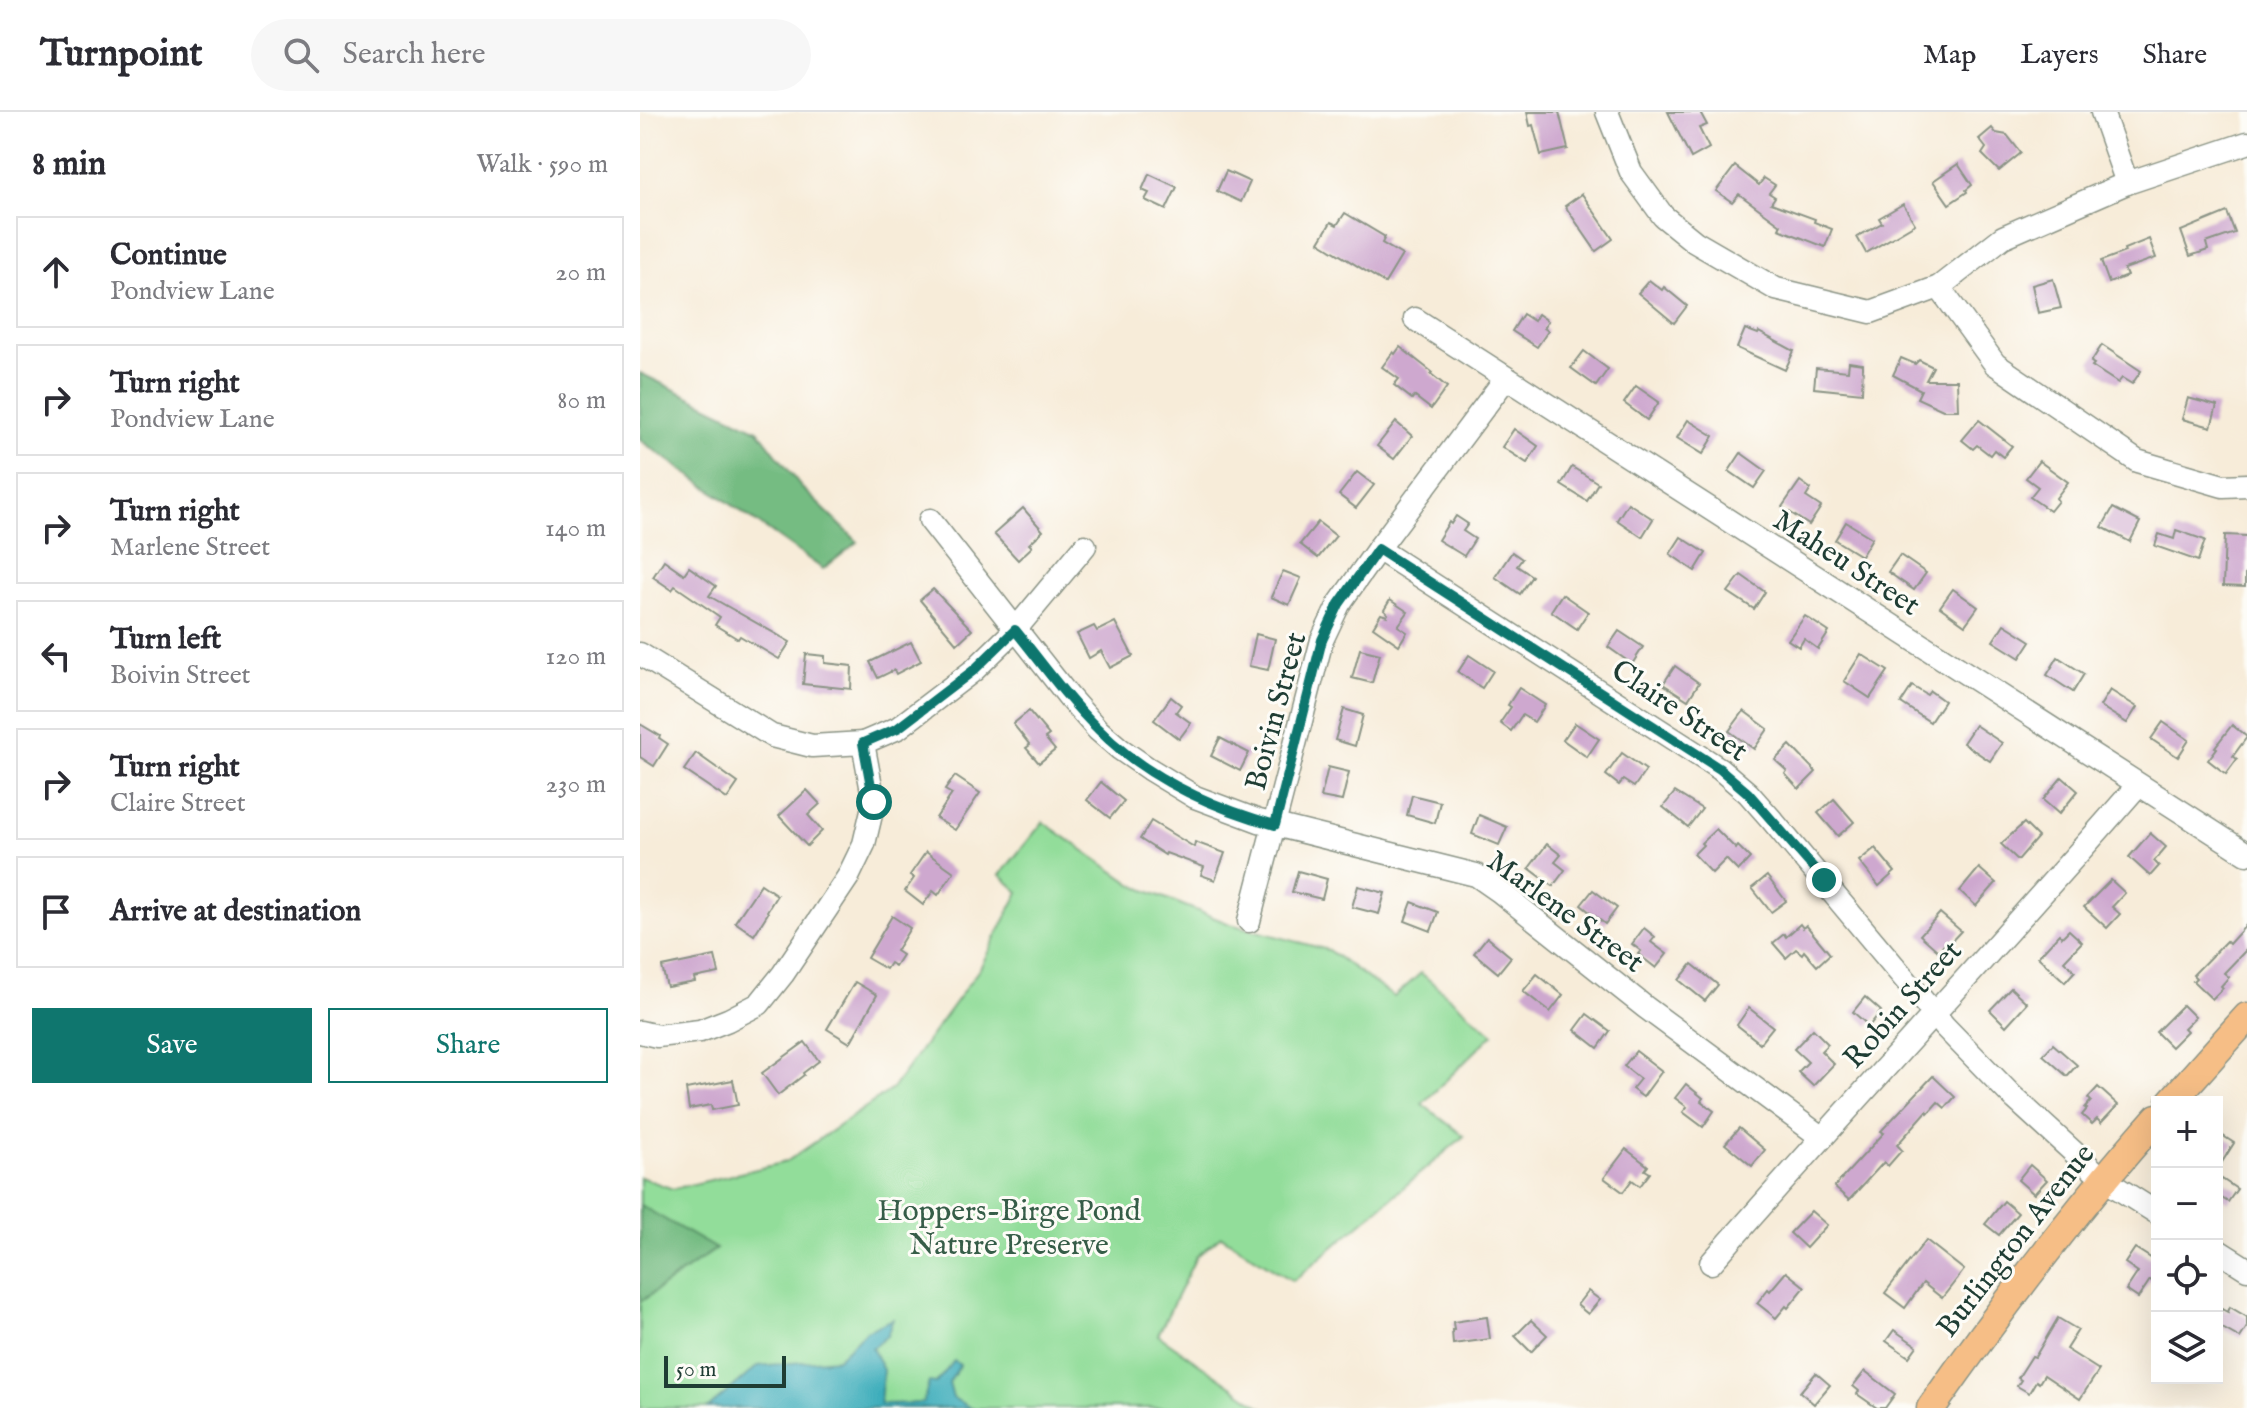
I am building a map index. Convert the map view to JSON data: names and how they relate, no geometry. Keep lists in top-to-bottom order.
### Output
{
  "streets": {
    "main road": ["Burlington Avenue"],
    "street": [
      "Maheu Street",
      "Claire Street",
      "Boivin Street",
      "Marlene Street",
      "Robin Street"
    ]
  },
  "crossings": [
    ["Maheu Street", "Boivin Street"],
    ["Maheu Street", "Robin Street"],
    ["Claire Street", "Boivin Street"],
    ["Claire Street", "Robin Street"],
    ["Claire Street", "Burlington Avenue"],
    ["Boivin Street", "Marlene Street"],
    ["Marlene Street", "Robin Street"]
  ],
  "parks": ["Hoppers-Birge Pond Nature Preserve"],
  "scale_bar": "50 m",
  "page": {
    "header": "Turnpoint",
    "search": "Search here",
    "nav": ["Map", "Layers", "Share"],
    "heading": ["8 min", "Walk · 590 m"],
    "list": [
      ["Continue", "Pondview Lane", "20 m"],
      ["Turn right", "Pondview Lane", "80 m"],
      ["Turn right", "Marlene Street", "140 m"],
      ["Turn left", "Boivin Street", "120 m"],
      ["Turn right", "Claire Street", "230 m"],
      "Arrive at destination"
    ],
    "buttons": ["Save", "Share"],
    "map_buttons": ["+", "−"],
    "scale": "50 m"
  }
}
